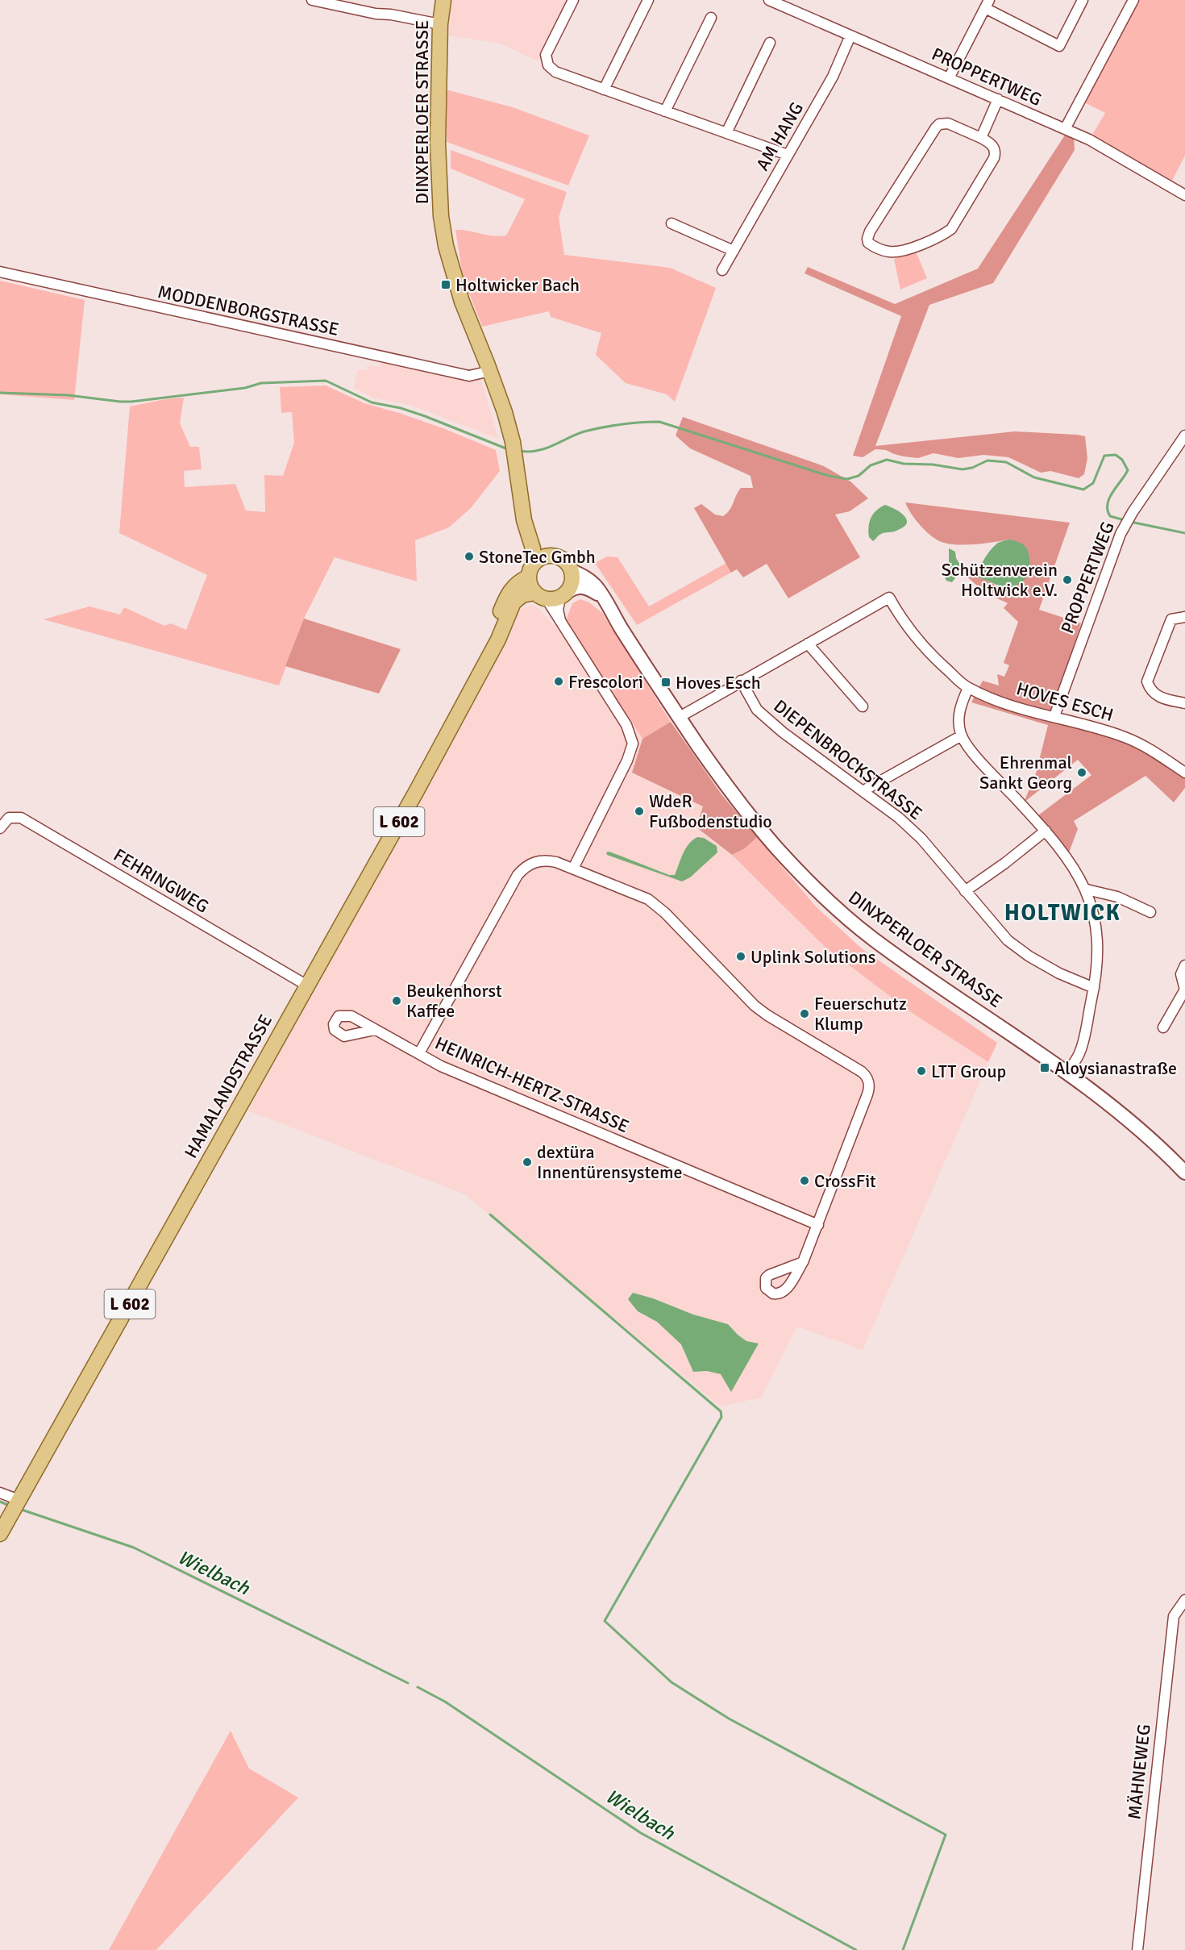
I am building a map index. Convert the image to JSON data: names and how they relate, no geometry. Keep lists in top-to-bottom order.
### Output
{
  "streets": {
    "main road": ["DINXPERLOER STRASSE", "L 602", "HAMALANDSTRASSE"],
    "street": [
      "PROPPERTWEG",
      "AM HANG",
      "MODDENBORGSTRASSE",
      "HOVES ESCH",
      "DIEPENBROCKSTRASSE",
      "FEHRINGWEG",
      "HEINRICH-HERTZ-STRASSE",
      "MÄHNEWEG"
    ]
  },
  "crossings": [
    ["PROPPERTWEG", "AM HANG"],
    ["PROPPERTWEG", "HOVES ESCH"],
    ["DINXPERLOER STRASSE", "MODDENBORGSTRASSE"],
    ["DINXPERLOER STRASSE", "HOVES ESCH"],
    ["DINXPERLOER STRASSE", "L 602"],
    ["DINXPERLOER STRASSE", "HAMALANDSTRASSE"],
    ["HOVES ESCH", "DIEPENBROCKSTRASSE"],
    ["L 602", "HAMALANDSTRASSE"],
    ["FEHRINGWEG", "HAMALANDSTRASSE"]
  ],
  "districts": ["HOLTWICK"],
  "water": ["Wielbach"],
  "places": {
    "transit": ["Holtwicker Bach", "Hoves Esch", "Aloysianastraße"],
    "other": [
      "StoneTec Gmbh",
      "Schützenverein Holtwick e.V.",
      "Frescolori",
      "Ehrenmal Sankt Georg",
      "WdeR Fußbodenstudio",
      "Uplink Solutions",
      "Beukenhorst Kaffee",
      "Feuerschutz Klump",
      "LTT Group",
      "dextüra Innentürensysteme",
      "CrossFit"
    ]
  }
}
